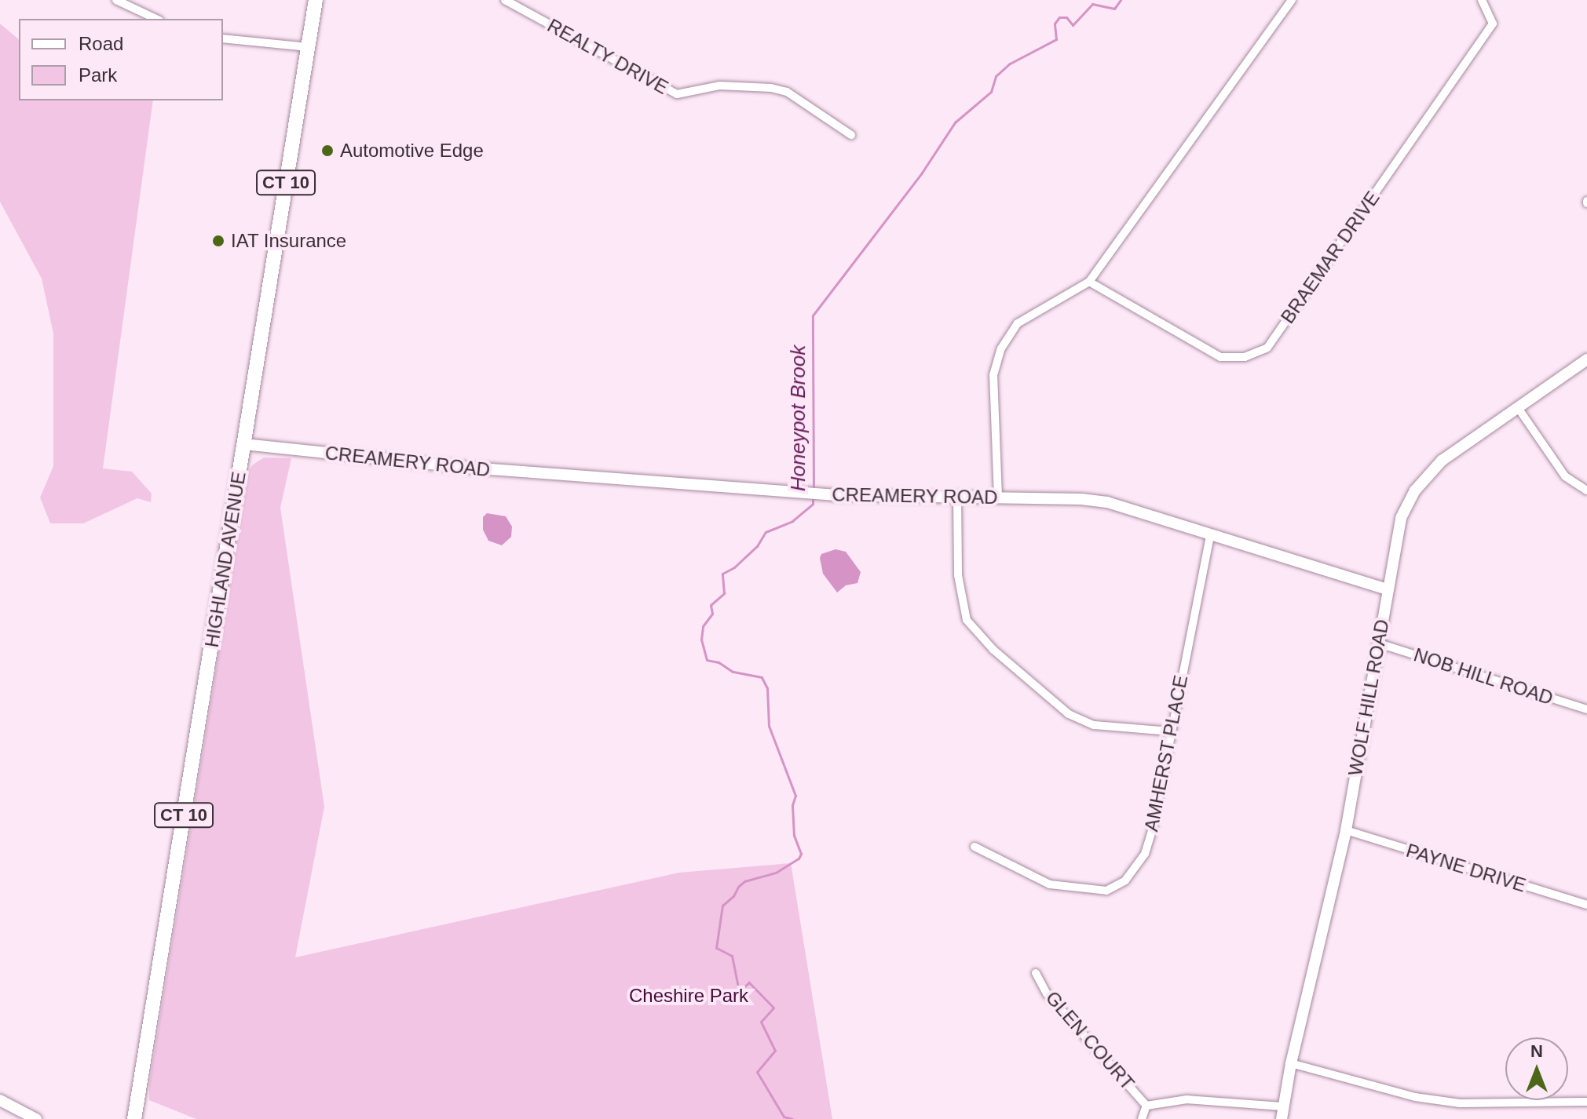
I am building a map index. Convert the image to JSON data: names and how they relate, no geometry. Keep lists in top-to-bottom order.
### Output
{
  "streets": {
    "highway": ["CT 10", "HIGHLAND AVENUE"],
    "street": [
      "REALTY DRIVE",
      "BRAEMAR DRIVE",
      "CREAMERY ROAD",
      "NOB HILL ROAD",
      "WOLF HILL ROAD",
      "AMHERST PLACE",
      "PAYNE DRIVE",
      "GLEN COURT"
    ]
  },
  "crossings": [
    ["CREAMERY ROAD", "HIGHLAND AVENUE"],
    ["CREAMERY ROAD", "WOLF HILL ROAD"],
    ["CREAMERY ROAD", "AMHERST PLACE"],
    ["NOB HILL ROAD", "WOLF HILL ROAD"],
    ["WOLF HILL ROAD", "PAYNE DRIVE"]
  ],
  "water": ["Honeypot Brook"],
  "parks": ["Cheshire Park"],
  "places": ["Automotive Edge", "IAT Insurance"],
  "legend": ["Road", "Park"],
  "north": "top"
}
